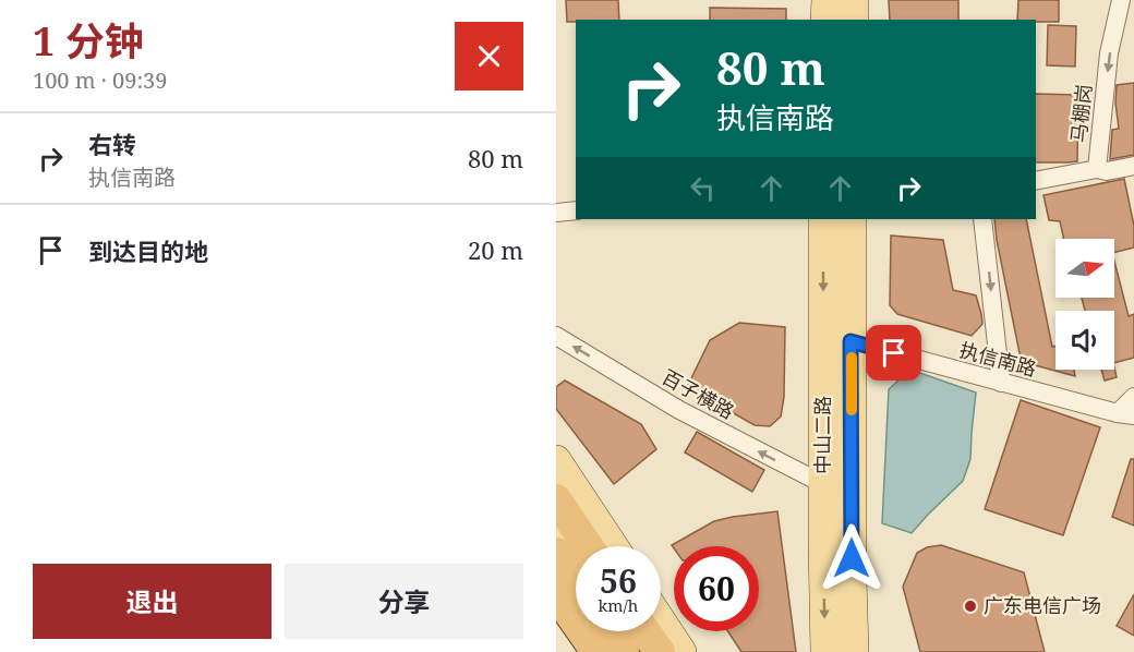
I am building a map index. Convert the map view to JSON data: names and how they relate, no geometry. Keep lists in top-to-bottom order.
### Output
{
  "streets": {
    "main road": ["中山二路"],
    "street": ["马棚岗", "执信南路", "百子横路"]
  },
  "crossings": [
    ["执信南路", "中山二路"],
    ["百子横路", "中山二路"]
  ],
  "one_way": ["马棚岗", "百子横路"],
  "places": ["广东电信广场"],
  "north": "right",
  "page": {
    "heading": ["1 分钟", "100 m · 09:39"],
    "turn": ["80 m", "执信南路"],
    "list": [
      {
        "name": "右转",
        "note": "执信南路",
        "value": "80 m"
      },
      {
        "name": "到达目的地",
        "value": "20 m"
      }
    ],
    "speed": "56 km/h",
    "limit": "60",
    "buttons": ["退出", "分享"]
  }
}
